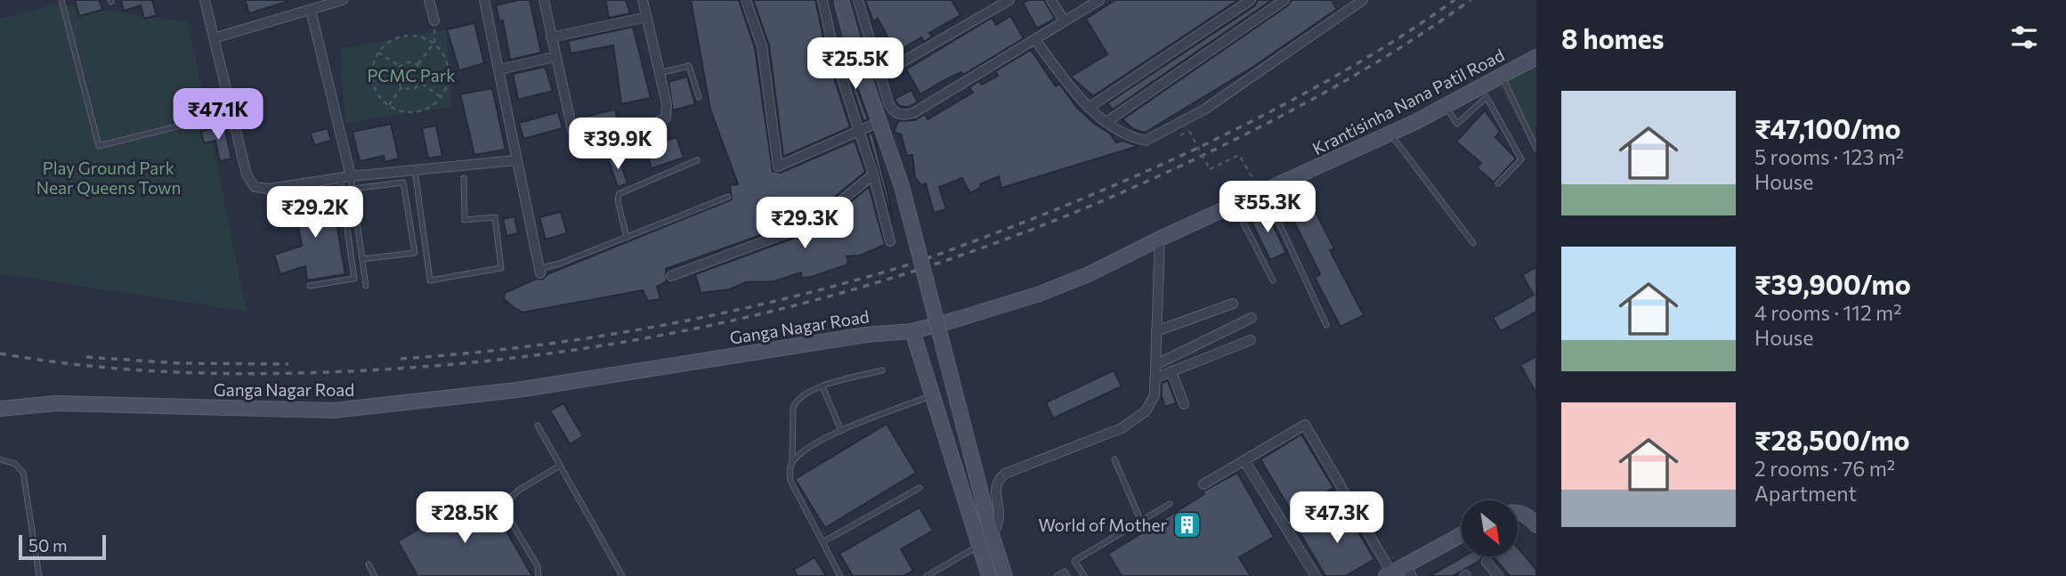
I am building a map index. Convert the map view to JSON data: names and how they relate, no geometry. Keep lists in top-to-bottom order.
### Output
{
  "streets": {
    "main road": ["Krantisinha Nana Patil Road", "Ganga Nagar Road"]
  },
  "crossings": [
    ["Krantisinha Nana Patil Road", "Ganga Nagar Road"]
  ],
  "parks": ["PCMC Park", "Play Ground Park Near Queens Town"],
  "places": {
    "building": ["World of Mother"]
  },
  "scale_bar": "50 m",
  "north": "bottom right",
  "page": {
    "heading": "8 homes",
    "price": [
      "₹25.5K",
      "₹47.1K",
      "₹39.9K",
      "₹55.3K",
      "₹29.2K",
      "₹29.3K",
      "₹28.5K",
      "₹47.3K"
    ],
    "list": [
      {
        "name": "₹47,100/mo",
        "note": "5 rooms · 123 m² · House"
      },
      {
        "name": "₹39,900/mo",
        "note": "4 rooms · 112 m² · House"
      },
      {
        "name": "₹28,500/mo",
        "note": "2 rooms · 76 m² · Apartment"
      }
    ],
    "scale": "50 m"
  }
}
